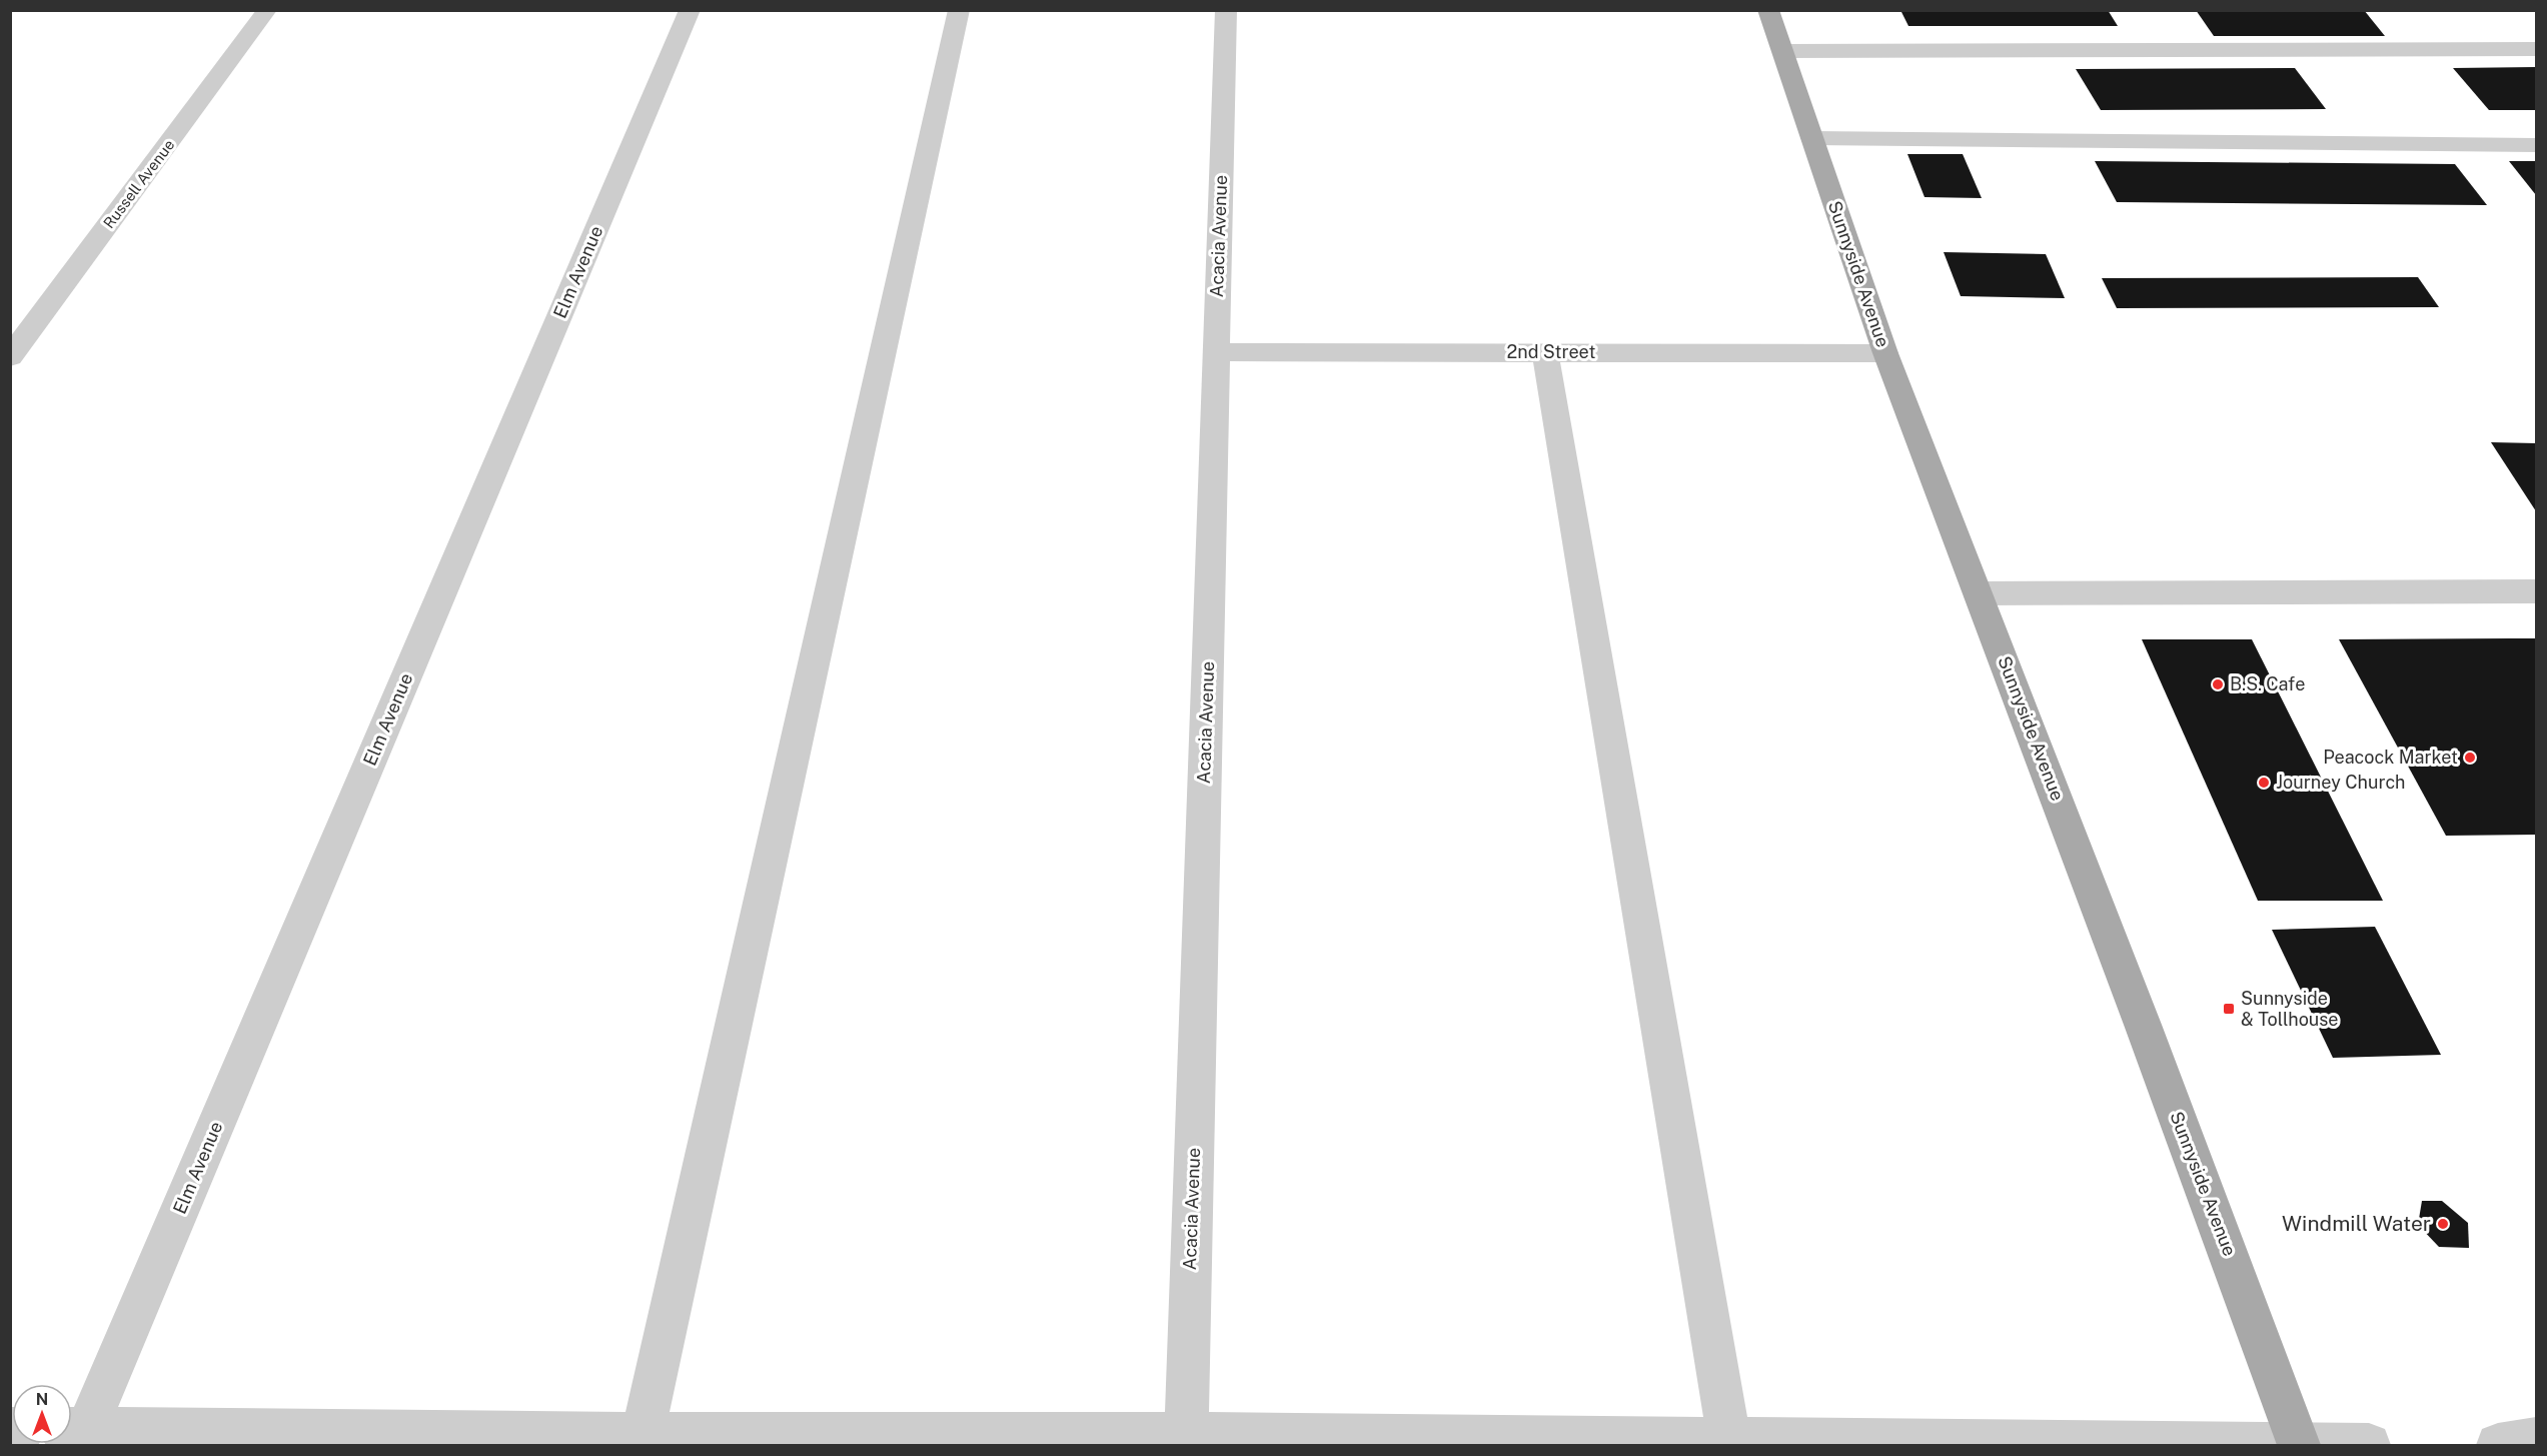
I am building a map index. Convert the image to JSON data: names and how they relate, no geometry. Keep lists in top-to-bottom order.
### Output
{
  "streets": {
    "main road": ["Sunnyside Avenue"],
    "street": [
      "Russell Avenue",
      "Acacia Avenue",
      "Elm Avenue",
      "2nd Street"
    ]
  },
  "crossings": [
    ["Acacia Avenue", "2nd Street"],
    ["Sunnyside Avenue", "2nd Street"]
  ],
  "places": {
    "other": [
      "B.S. Cafe",
      "Peacock Market",
      "Journey Church",
      "Windmill Water"
    ],
    "transit": ["Sunnyside & Tollhouse"]
  },
  "north": "top"
}
